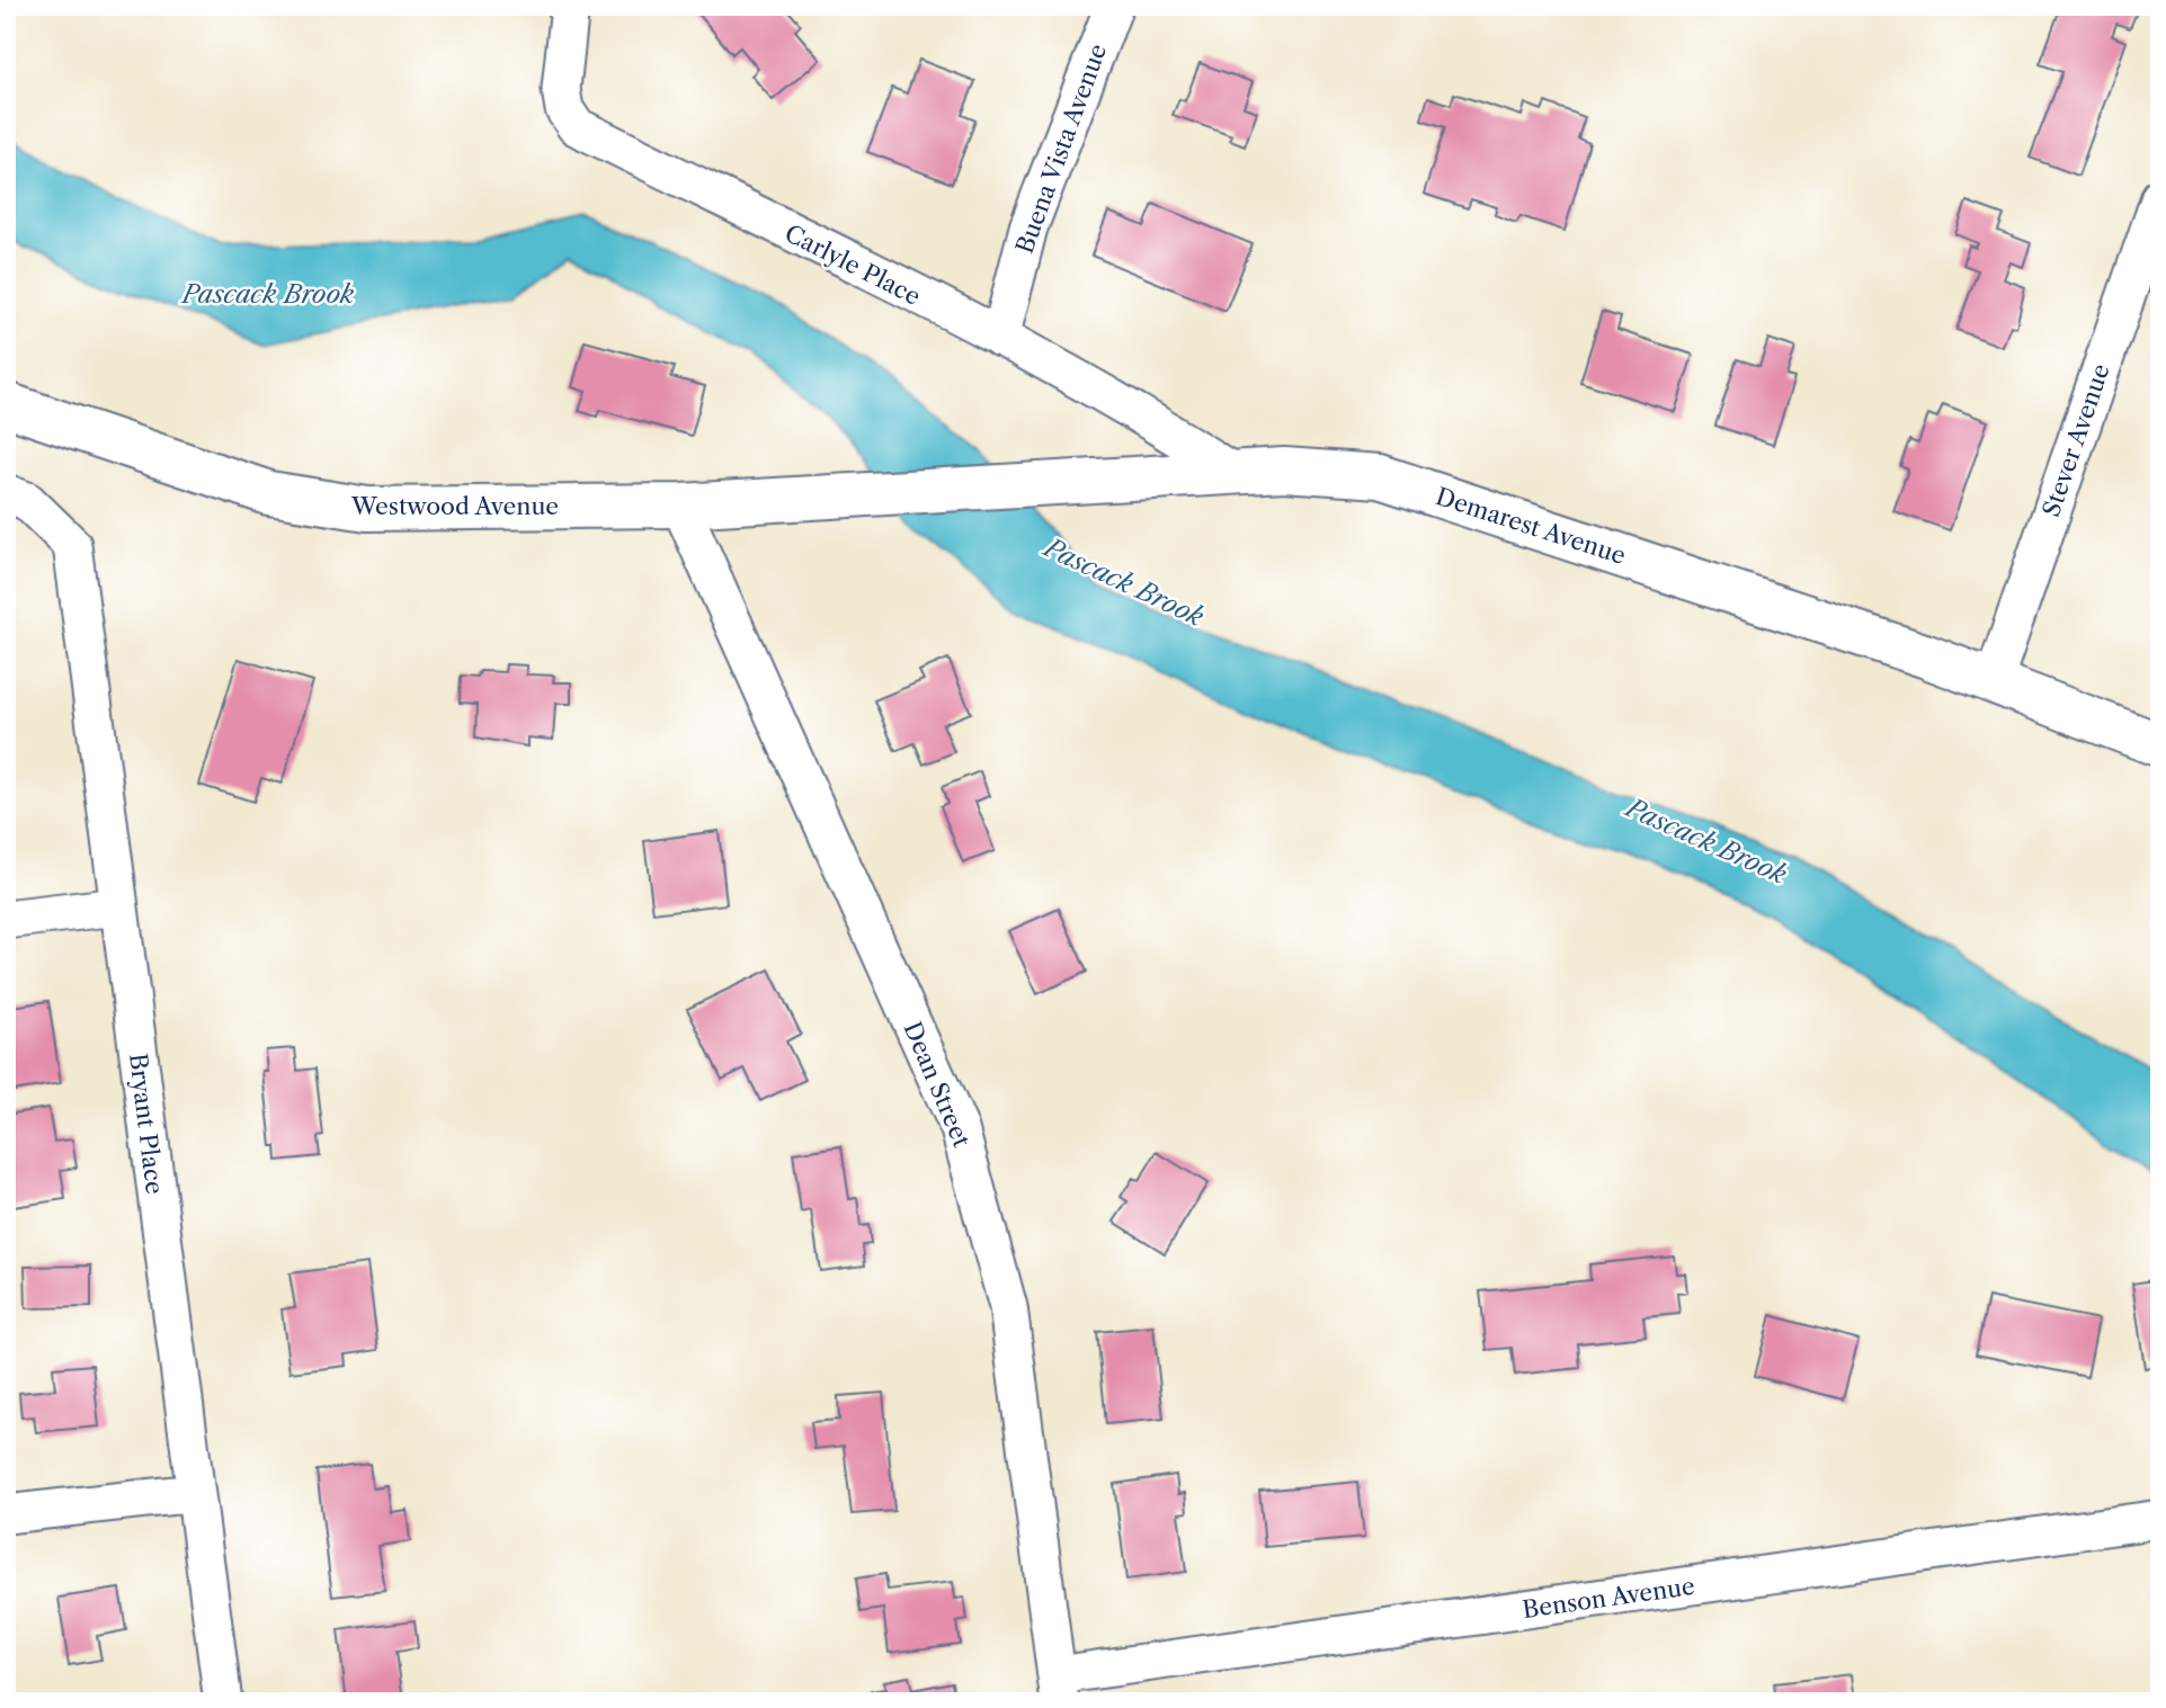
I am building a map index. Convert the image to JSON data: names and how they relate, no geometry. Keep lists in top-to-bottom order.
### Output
{
  "streets": {
    "street": [
      "Buena Vista Avenue",
      "Carlyle Place",
      "Stever Avenue",
      "Westwood Avenue",
      "Demarest Avenue",
      "Dean Street",
      "Bryant Place",
      "Benson Avenue"
    ]
  },
  "crossings": [
    ["Buena Vista Avenue", "Carlyle Place"],
    ["Carlyle Place", "Demarest Avenue"],
    ["Stever Avenue", "Demarest Avenue"],
    ["Westwood Avenue", "Demarest Avenue"],
    ["Westwood Avenue", "Dean Street"],
    ["Dean Street", "Benson Avenue"]
  ],
  "water": ["Pascack Brook"]
}
